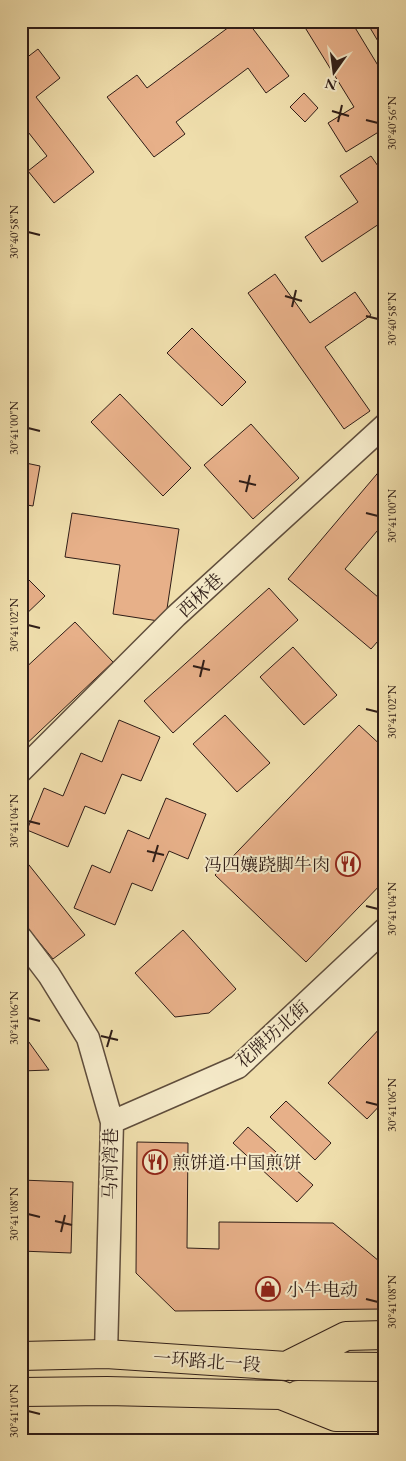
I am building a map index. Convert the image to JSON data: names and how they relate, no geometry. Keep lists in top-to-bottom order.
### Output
{
  "streets": {
    "main road": ["一环路北一段"],
    "street": ["西林巷", "花牌坊北街", "马河湾巷"]
  },
  "crossings": [
    ["花牌坊北街", "马河湾巷"],
    ["马河湾巷", "一环路北一段"]
  ],
  "places": {
    "restaurant": ["冯四孃跷脚牛肉", "煎饼道·中国煎饼"],
    "shop": ["小牛电动"]
  },
  "north": "bottom",
  "coordinates": [
    "30°40'56\"N",
    "30°40'58\"N",
    "30°41'00\"N",
    "30°41'02\"N",
    "30°41'04\"N",
    "30°41'06\"N",
    "30°41'08\"N",
    "30°41'10\"N"
  ]
}
